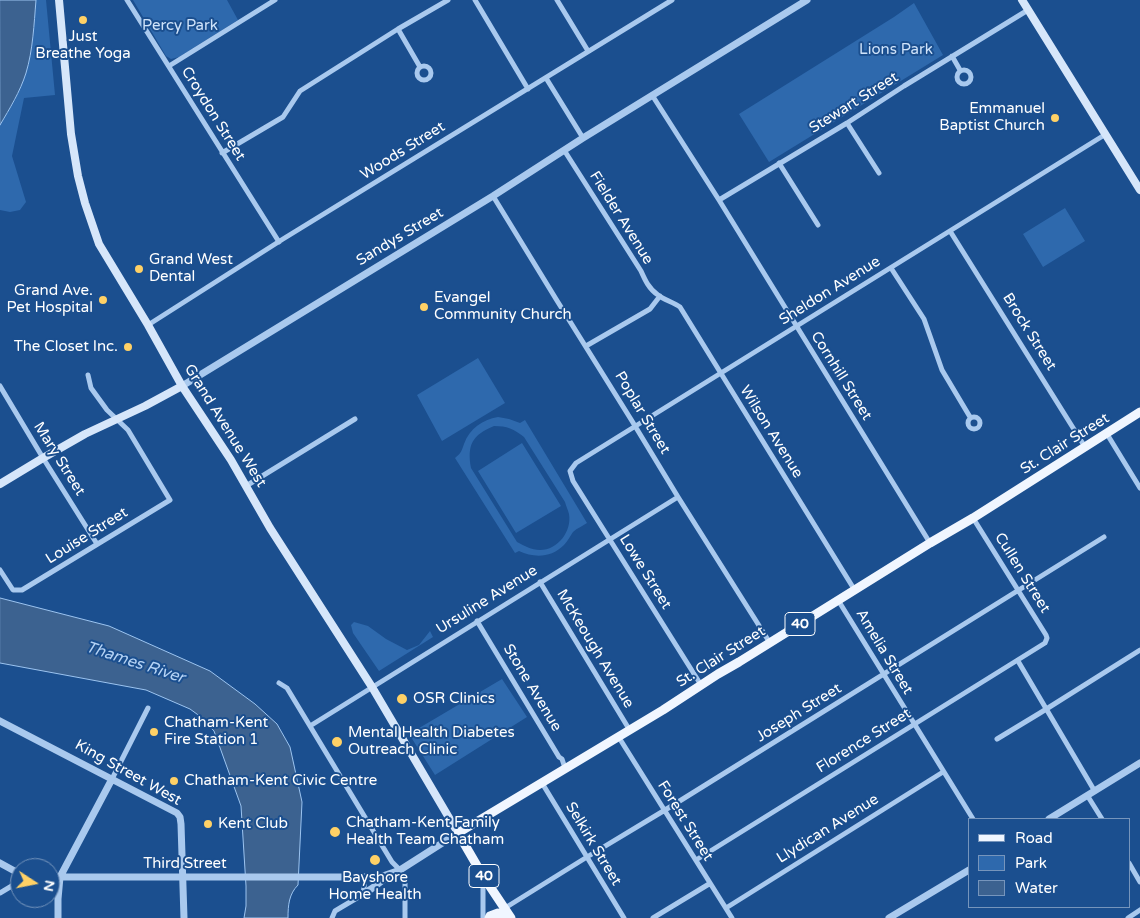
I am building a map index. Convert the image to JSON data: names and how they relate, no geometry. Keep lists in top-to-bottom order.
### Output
{
  "streets": {
    "main road": [
      "Sandys Street",
      "Grand Avenue West",
      "St. Clair Street",
      "40"
    ],
    "street": [
      "Stewart Street",
      "Croydon Street",
      "Woods Street",
      "Fielder Avenue",
      "Sheldon Avenue",
      "Brock Street",
      "Cornhill Street",
      "Poplar Street",
      "Wilson Avenue",
      "Mary Street",
      "Louise Street",
      "Lowe Street",
      "Cullen Street",
      "Ursuline Avenue",
      "McKeough Avenue",
      "Amelia Street",
      "Stone Avenue",
      "Joseph Street",
      "Florence Street",
      "King Street West",
      "Forest Street",
      "Llydican Avenue",
      "Selkirk Street",
      "Third Street"
    ]
  },
  "crossings": [
    ["Stewart Street", "Cornhill Street"],
    ["Croydon Street", "Woods Street"],
    ["Woods Street", "Grand Avenue West"],
    ["Fielder Avenue", "Sandys Street"],
    ["Fielder Avenue", "Wilson Avenue"],
    ["Sandys Street", "Cornhill Street"],
    ["Sandys Street", "Poplar Street"],
    ["Sandys Street", "Grand Avenue West"],
    ["Sandys Street", "Mary Street"],
    ["Sandys Street", "Louise Street"],
    ["Sheldon Avenue", "Brock Street"],
    ["Sheldon Avenue", "Cornhill Street"],
    ["Sheldon Avenue", "Poplar Street"],
    ["Sheldon Avenue", "Wilson Avenue"],
    ["Sheldon Avenue", "Lowe Street"],
    ["Brock Street", "St. Clair Street"],
    ["Cornhill Street", "St. Clair Street"],
    ["Poplar Street", "St. Clair Street"],
    ["Poplar Street", "Ursuline Avenue"],
    ["Grand Avenue West", "St. Clair Street"],
    ["Grand Avenue West", "Ursuline Avenue"],
    ["Grand Avenue West", "40"],
    ["Wilson Avenue", "St. Clair Street"],
    ["St. Clair Street", "Lowe Street"],
    ["St. Clair Street", "Cullen Street"],
    ["St. Clair Street", "40"],
    ["St. Clair Street", "McKeough Avenue"],
    ["St. Clair Street", "Amelia Street"],
    ["St. Clair Street", "Stone Avenue"],
    ["St. Clair Street", "Forest Street"],
    ["St. Clair Street", "Selkirk Street"],
    ["St. Clair Street", "Third Street"],
    ["Mary Street", "Louise Street"],
    ["Lowe Street", "Ursuline Avenue"],
    ["Cullen Street", "Joseph Street"],
    ["Cullen Street", "Florence Street"],
    ["Ursuline Avenue", "McKeough Avenue"],
    ["Ursuline Avenue", "Stone Avenue"],
    ["40", "Joseph Street"],
    ["Amelia Street", "Joseph Street"],
    ["Amelia Street", "Florence Street"],
    ["Amelia Street", "Llydican Avenue"],
    ["Joseph Street", "Forest Street"],
    ["Joseph Street", "Selkirk Street"],
    ["Florence Street", "Forest Street"],
    ["King Street West", "Third Street"],
    ["Forest Street", "Llydican Avenue"]
  ],
  "water": ["Thames River"],
  "parks": ["Percy Park", "Lions Park"],
  "places": [
    "Just Breathe Yoga",
    "Emmanuel Baptist Church",
    "Grand West Dental",
    "Grand Ave. Pet Hospital",
    "Evangel Community Church",
    "The Closet Inc.",
    "OSR Clinics",
    "Chatham-Kent Fire Station 1",
    "Mental Health Diabetes Outreach Clinic",
    "Chatham-Kent Civic Centre",
    "Kent Club",
    "Chatham-Kent Family Health Team Chatham",
    "Bayshore Home Health"
  ],
  "legend": ["Road", "Park", "Water"],
  "north": "right"
}
